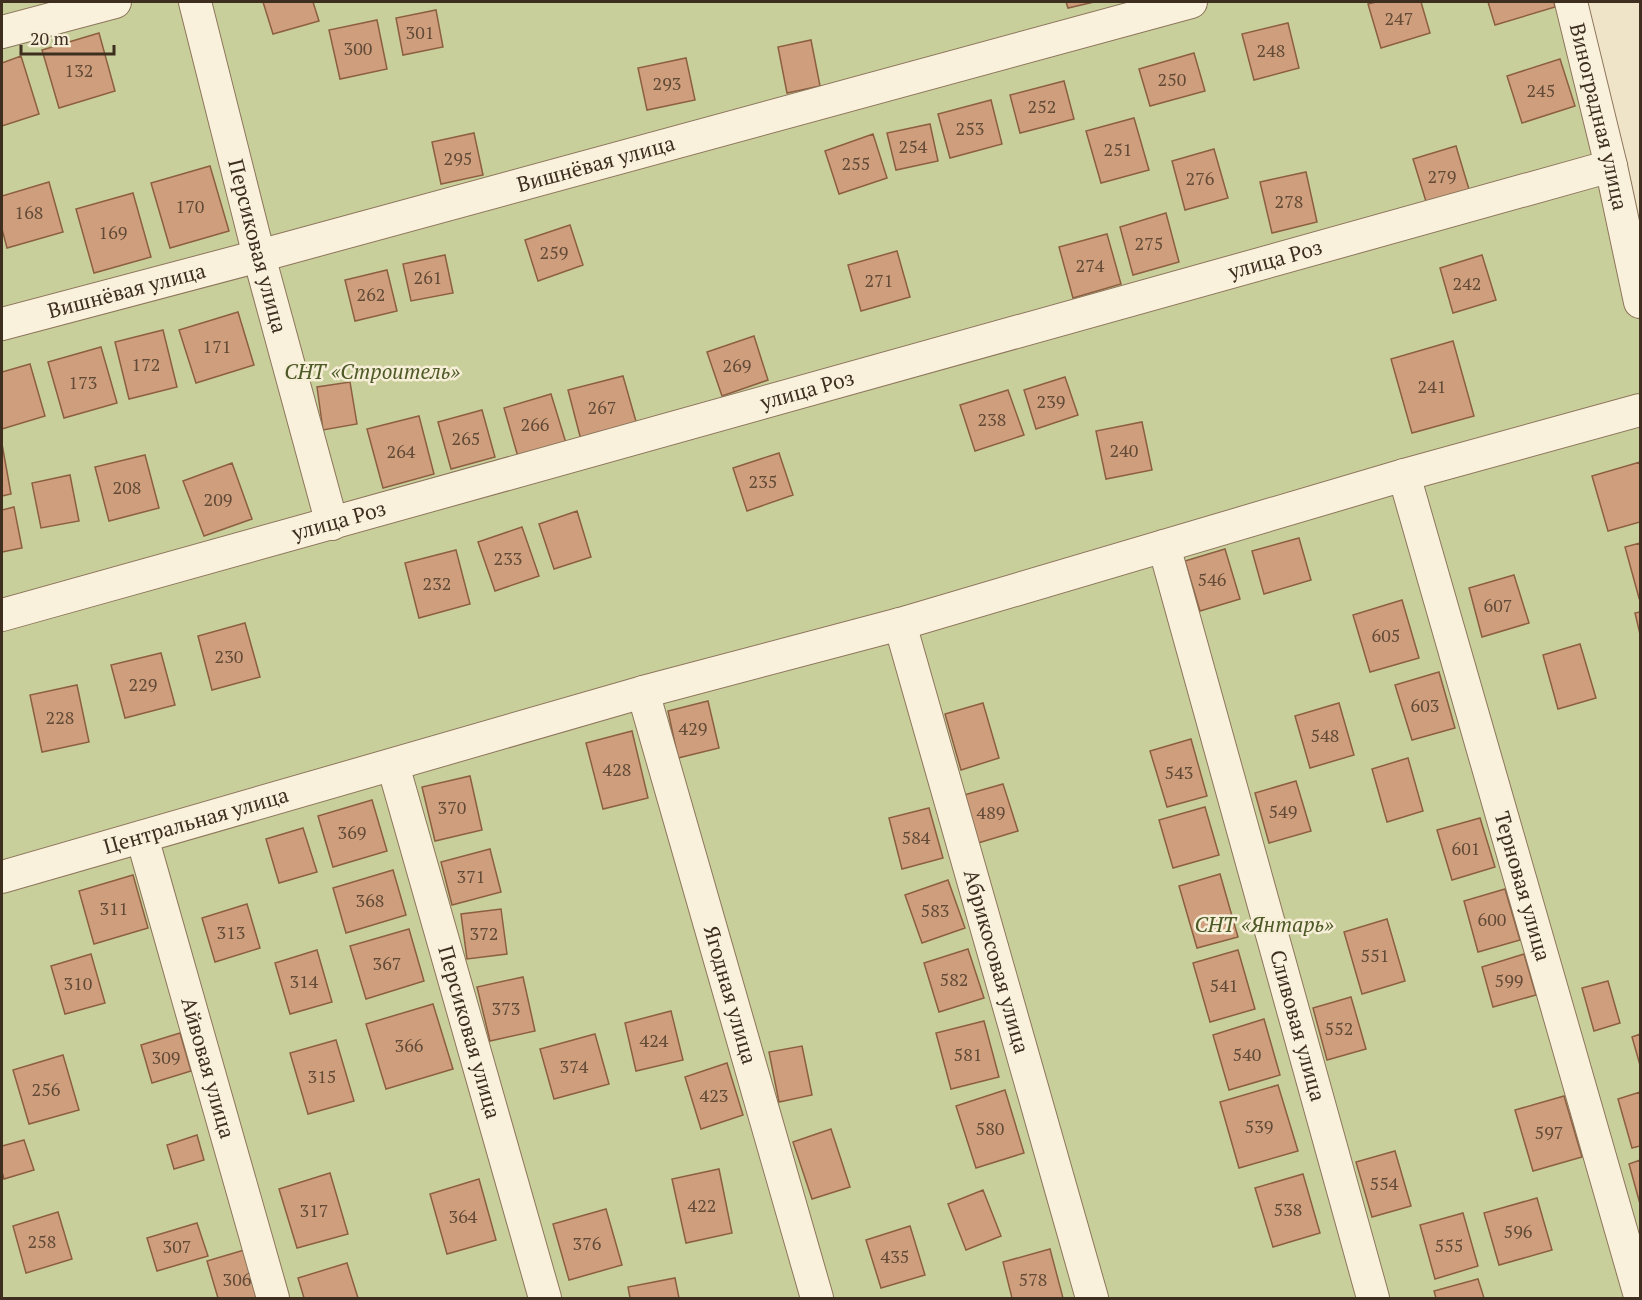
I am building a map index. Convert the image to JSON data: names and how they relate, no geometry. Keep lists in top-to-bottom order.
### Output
{
  "streets": {
    "street": [
      "Виноградная улица",
      "Вишнёвая улица",
      "Персиковая улица",
      "улица Роз",
      "Центральная улица",
      "Терновая улица",
      "Абрикосовая улица",
      "Ягодная улица",
      "Сливовая улица",
      "Айвовая улица"
    ]
  },
  "crossings": [
    ["Виноградная улица", "улица Роз"],
    ["Вишнёвая улица", "Персиковая улица"],
    ["Персиковая улица", "улица Роз"],
    ["Персиковая улица", "Центральная улица"],
    ["Центральная улица", "Терновая улица"],
    ["Центральная улица", "Абрикосовая улица"],
    ["Центральная улица", "Ягодная улица"],
    ["Центральная улица", "Сливовая улица"],
    ["Центральная улица", "Айвовая улица"]
  ],
  "parks": ["СНТ «Строитель»", "СНТ «Янтарь»"],
  "house_numbers": [
    "247",
    "301",
    "300",
    "248",
    "132",
    "250",
    "293",
    "245",
    "252",
    "253",
    "254",
    "251",
    "295",
    "255",
    "279",
    "276",
    "278",
    "170",
    "168",
    "169",
    "275",
    "259",
    "274",
    "261",
    "271",
    "242",
    "262",
    "171",
    "172",
    "269",
    "173",
    "241",
    "239",
    "267",
    "238",
    "266",
    "265",
    "240",
    "264",
    "235",
    "208",
    "209",
    "233",
    "546",
    "232",
    "607",
    "605",
    "230",
    "229",
    "603",
    "228",
    "429",
    "548",
    "428",
    "543",
    "370",
    "549",
    "489",
    "369",
    "584",
    "601",
    "371",
    "368",
    "311",
    "583",
    "600",
    "313",
    "372",
    "551",
    "367",
    "582",
    "599",
    "314",
    "310",
    "541",
    "373",
    "552",
    "424",
    "366",
    "581",
    "540",
    "309",
    "374",
    "315",
    "256",
    "423",
    "539",
    "580",
    "597",
    "554",
    "422",
    "538",
    "317",
    "364",
    "596",
    "258",
    "376",
    "555",
    "307",
    "435",
    "306",
    "578"
  ],
  "scale_bar": "20 m"
}
